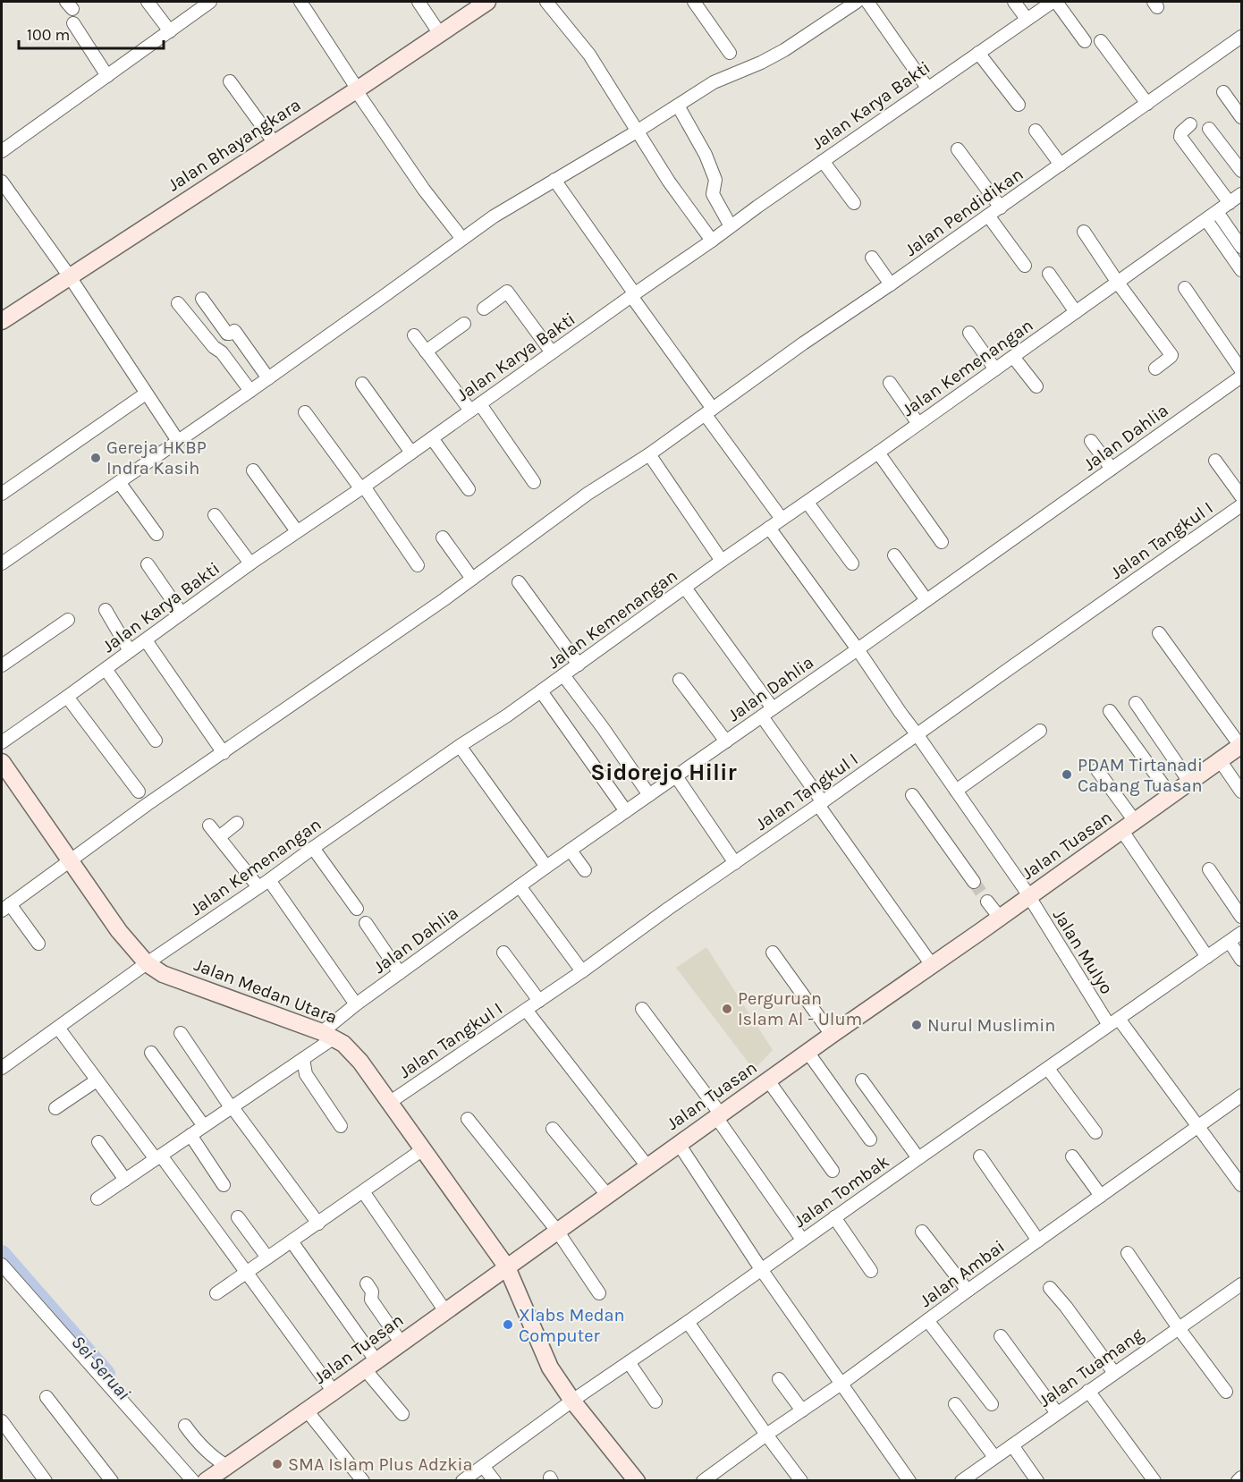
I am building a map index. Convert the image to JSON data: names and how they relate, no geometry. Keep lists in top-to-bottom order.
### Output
{
  "streets": {
    "street": [
      "Jalan Karya Bakti",
      "Jalan Bhayangkara",
      "Jalan Pendidikan",
      "Jalan Kemenangan",
      "Jalan Dahlia",
      "Jalan Tangkul I",
      "Jalan Tuasan",
      "Jalan Mulyo",
      "Jalan Medan Utara",
      "Jalan Tombak",
      "Jalan Ambai",
      "Jalan Tuamang"
    ]
  },
  "crossings": [
    ["Jalan Kemenangan", "Jalan Mulyo"],
    ["Jalan Kemenangan", "Jalan Medan Utara"],
    ["Jalan Dahlia", "Jalan Mulyo"],
    ["Jalan Dahlia", "Jalan Medan Utara"],
    ["Jalan Tangkul I", "Jalan Mulyo"],
    ["Jalan Tangkul I", "Jalan Medan Utara"],
    ["Jalan Tuasan", "Jalan Mulyo"],
    ["Jalan Tuasan", "Jalan Medan Utara"],
    ["Jalan Mulyo", "Jalan Tombak"],
    ["Jalan Mulyo", "Jalan Ambai"],
    ["Jalan Medan Utara", "Jalan Tombak"]
  ],
  "districts": ["Sidorejo Hilir"],
  "water": ["Sei Seruai"],
  "places": [
    "Gereja HKBP Indra Kasih",
    "PDAM Tirtanadi Cabang Tuasan",
    "Perguruan Islam Al - Ulum",
    "Nurul Muslimin",
    "Xlabs Medan Computer",
    "SMA Islam Plus Adzkia"
  ],
  "scale_bar": "100 m"
}
